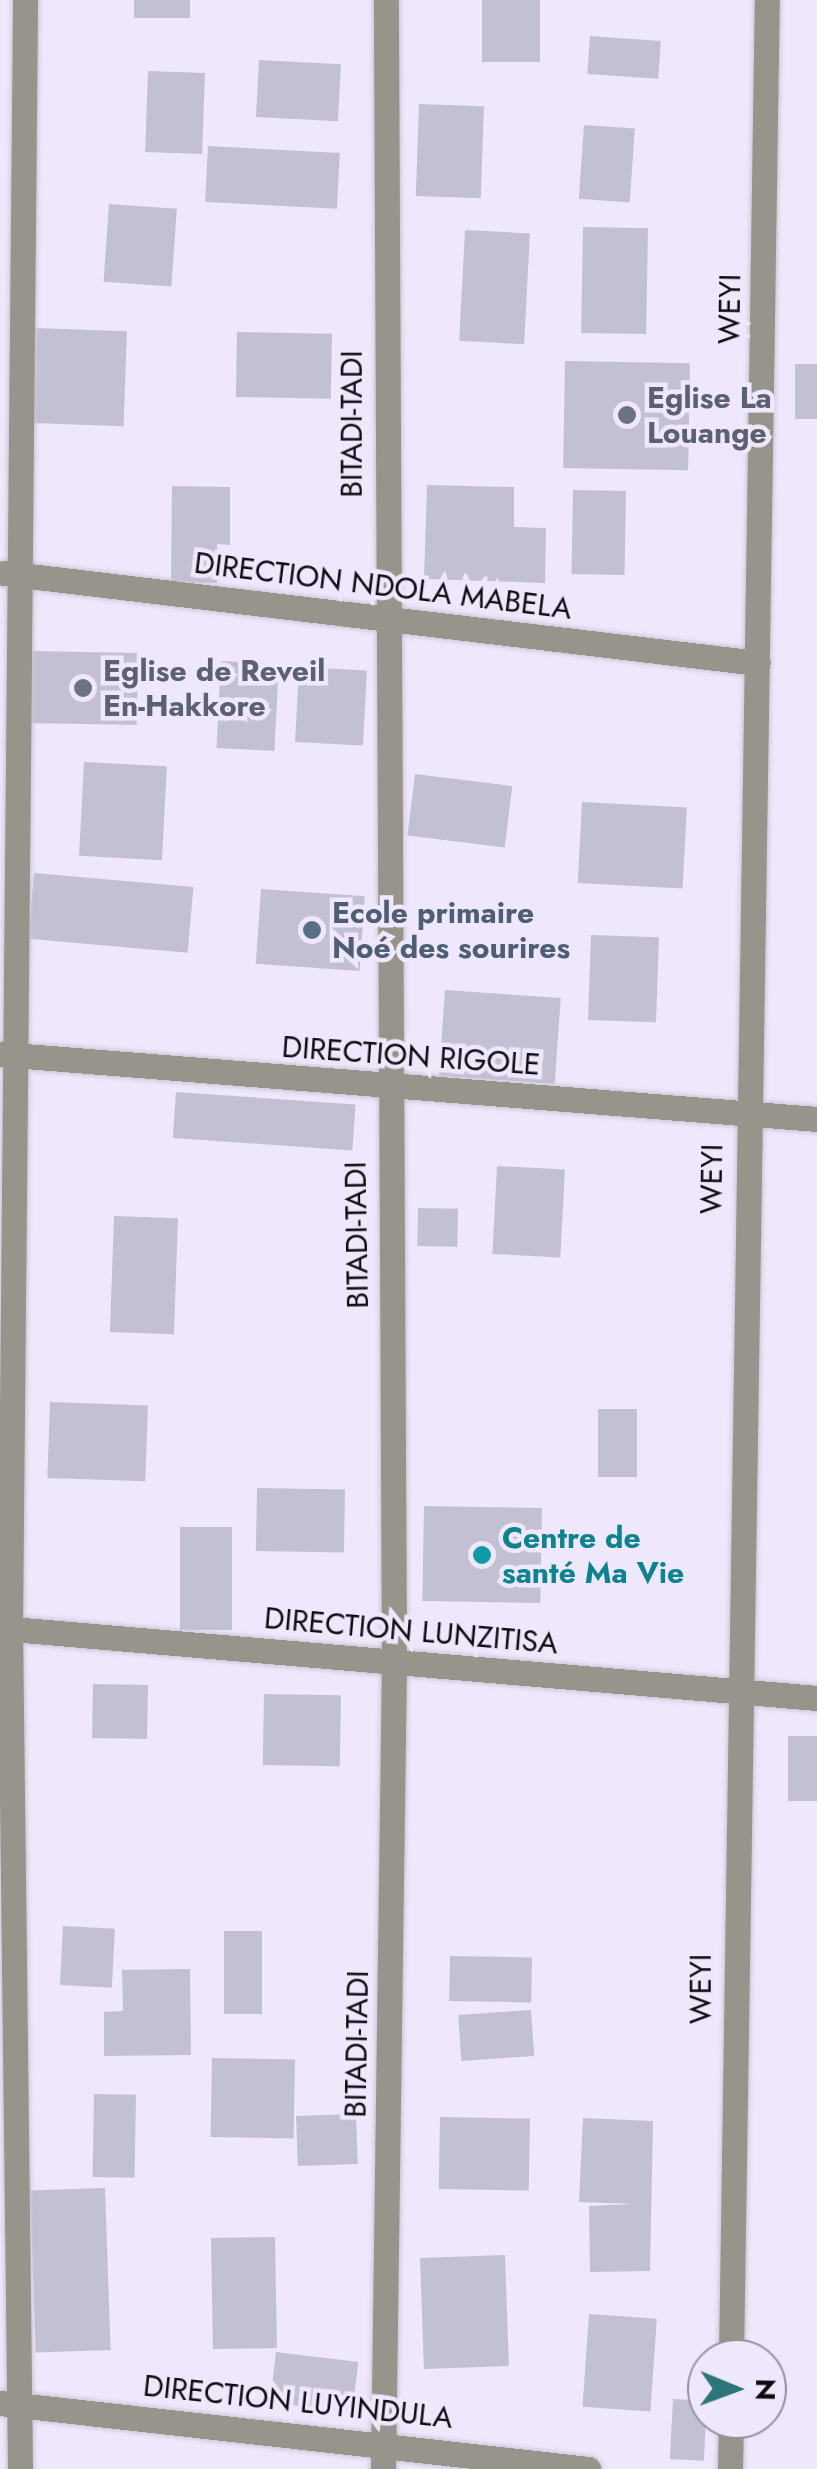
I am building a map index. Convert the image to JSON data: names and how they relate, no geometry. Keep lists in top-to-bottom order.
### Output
{
  "streets": {
    "street": [
      "WEYI",
      "BITADI-TADI",
      "DIRECTION NDOLA MABELA",
      "DIRECTION RIGOLE",
      "DIRECTION LUNZITISA",
      "DIRECTION LUYINDULA"
    ]
  },
  "crossings": [
    ["WEYI", "DIRECTION NDOLA MABELA"],
    ["WEYI", "DIRECTION RIGOLE"],
    ["WEYI", "DIRECTION LUNZITISA"],
    ["BITADI-TADI", "DIRECTION NDOLA MABELA"],
    ["BITADI-TADI", "DIRECTION RIGOLE"],
    ["BITADI-TADI", "DIRECTION LUNZITISA"],
    ["BITADI-TADI", "DIRECTION LUYINDULA"]
  ],
  "places": [
    "Eglise La Louange",
    "Eglise de Reveil En-Hakkore",
    "Ecole primaire Noé des sourires",
    "Centre de santé Ma Vie"
  ],
  "north": "right"
}
